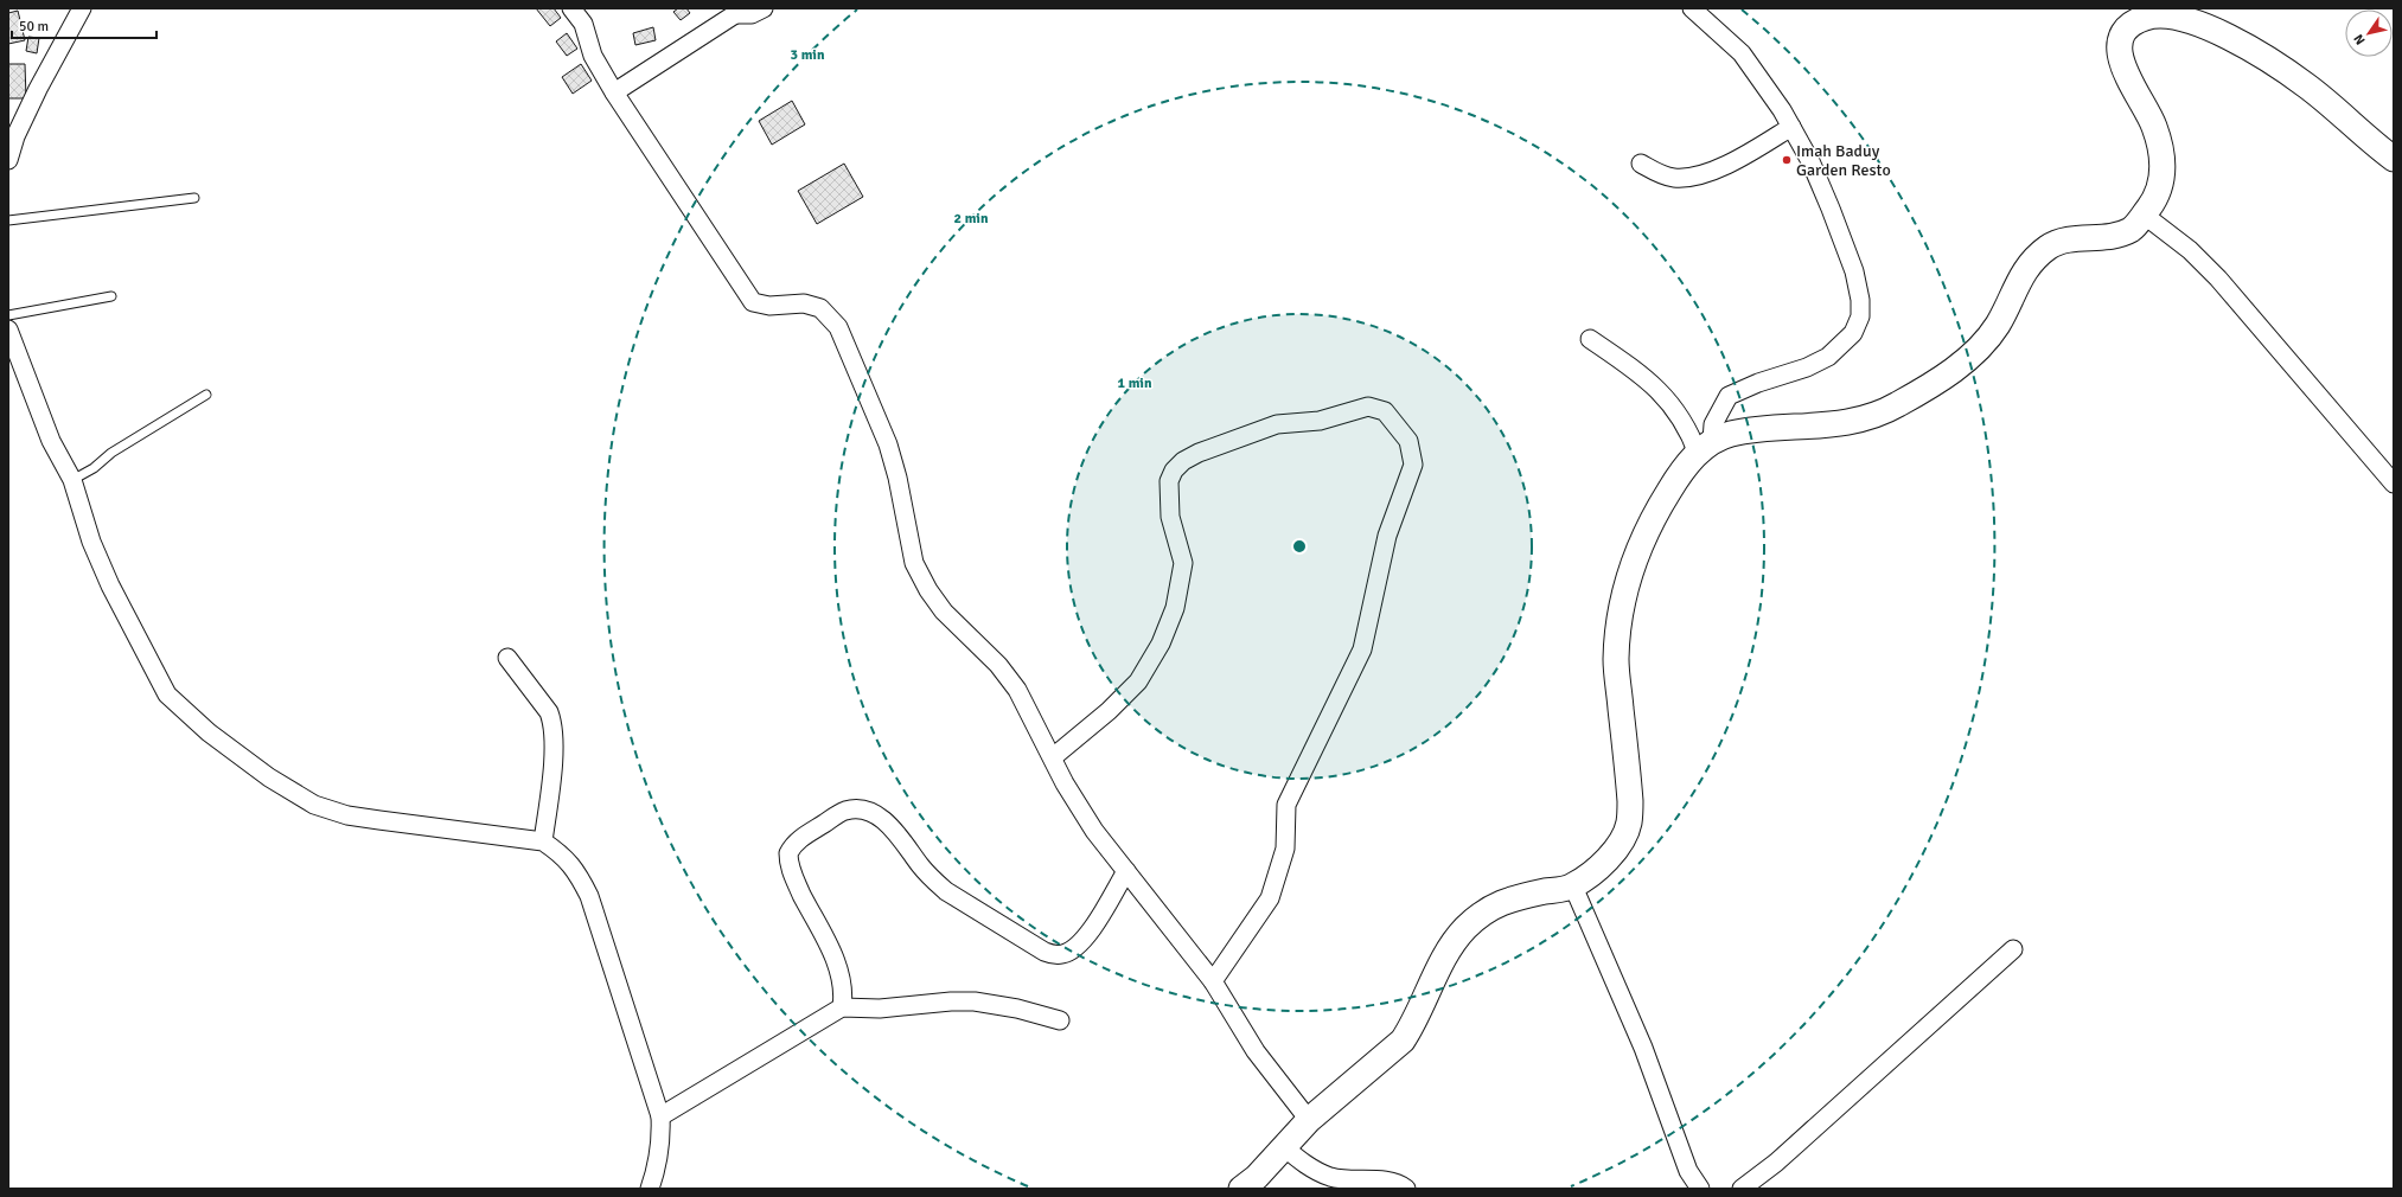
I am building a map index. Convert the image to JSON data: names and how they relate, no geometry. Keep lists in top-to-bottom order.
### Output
{
  "places": ["Imah Baduy Garden Resto"],
  "scale_bar": "50 m",
  "north": "bottom left",
  "rings": ["3 min", "2 min", "1 min"]
}
